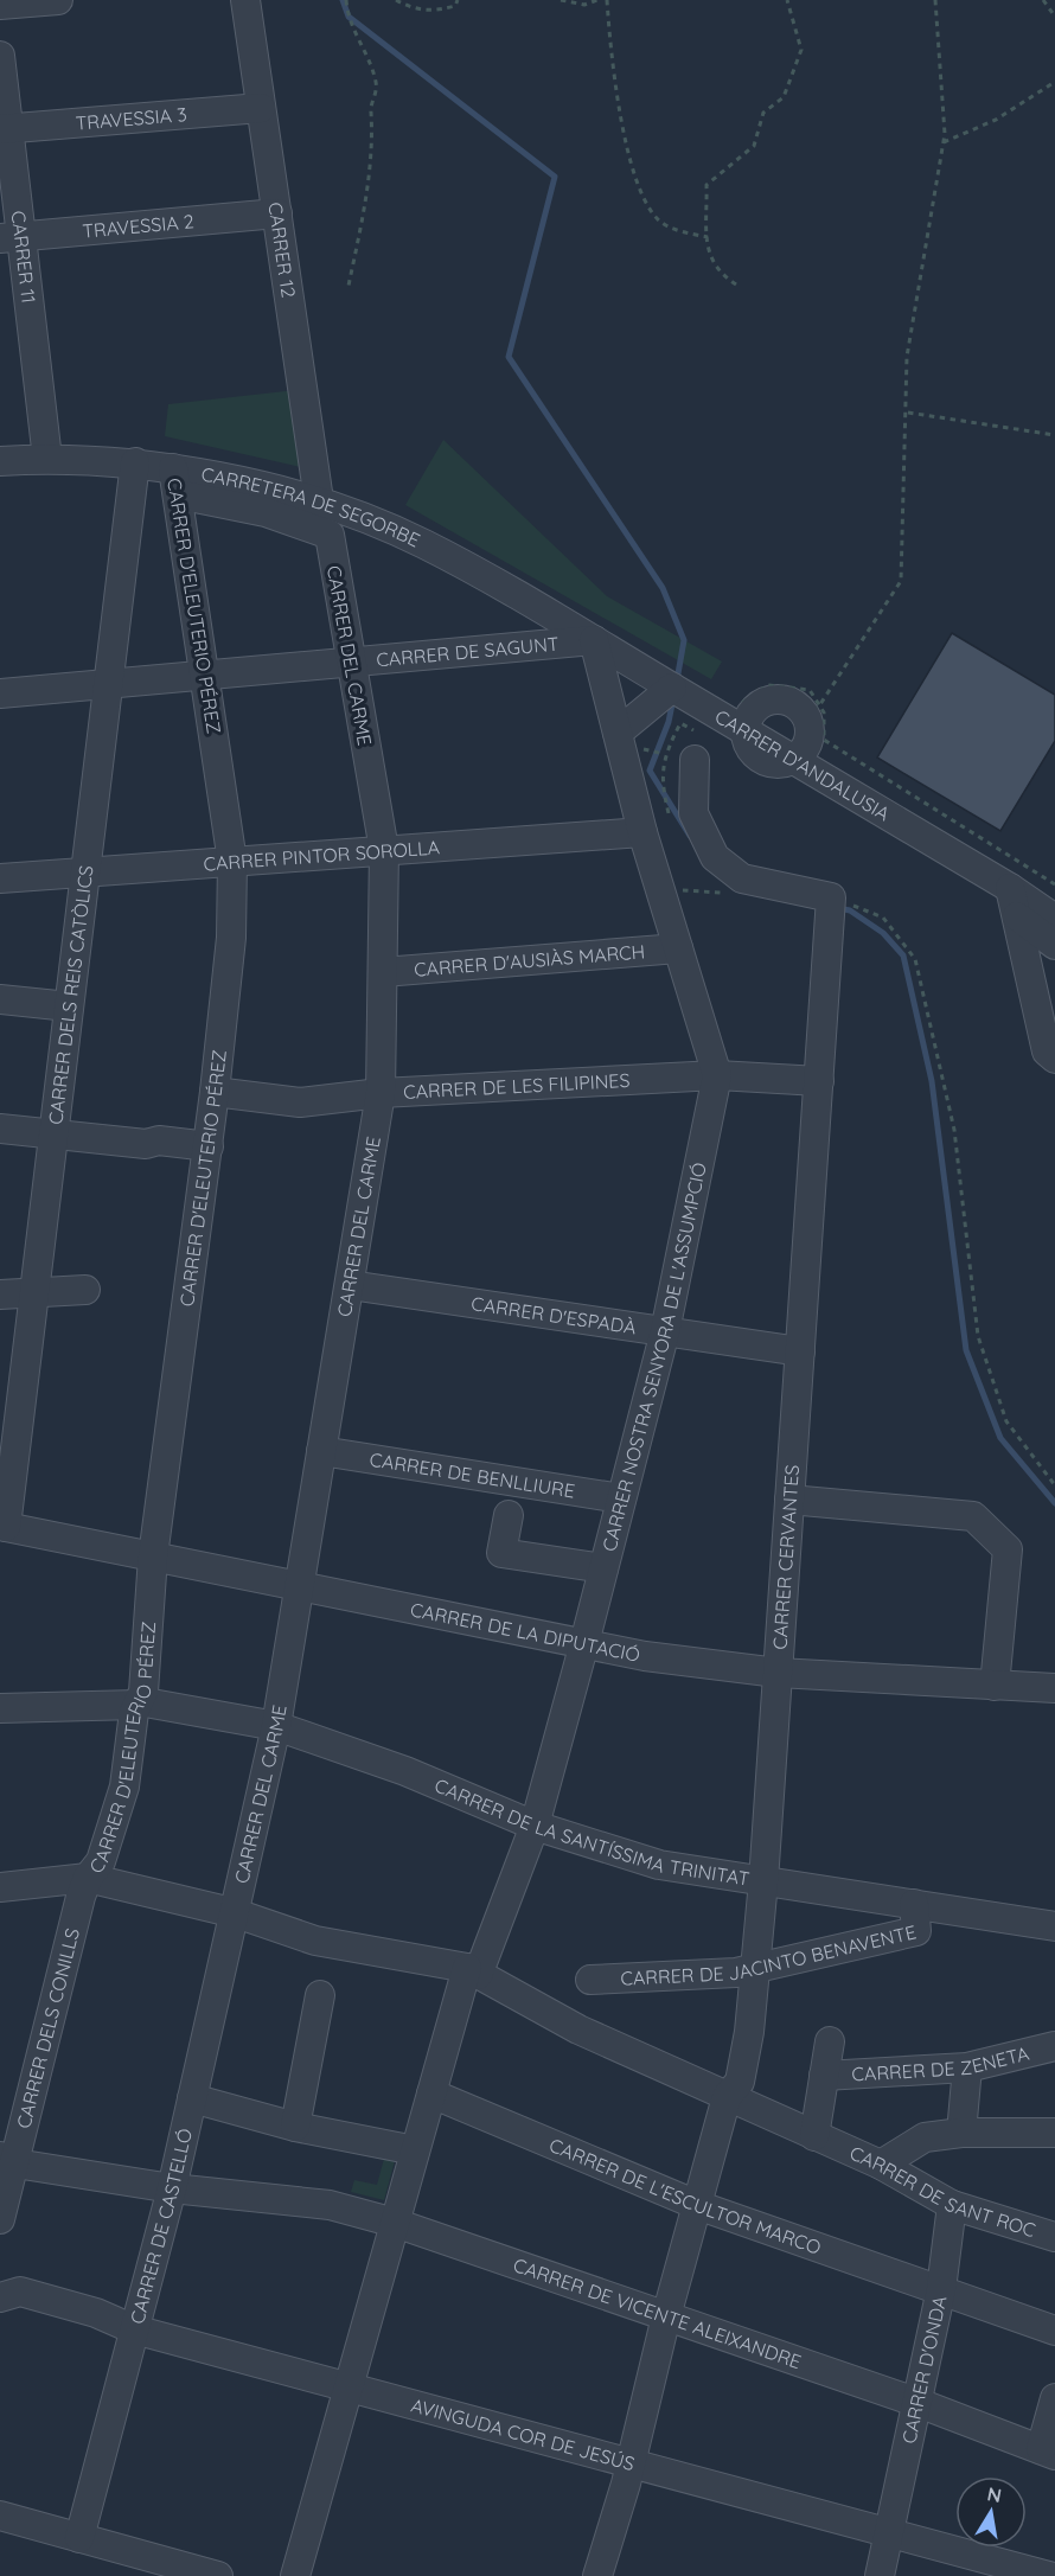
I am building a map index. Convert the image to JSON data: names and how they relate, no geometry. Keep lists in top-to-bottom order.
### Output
{
  "streets": {
    "street": [
      "TRAVESSIA 3",
      "TRAVESSIA 2",
      "CARRER 12",
      "CARRER 11",
      "CARRETERA DE SEGORBE",
      "CARRER D'ELEUTERIO PÉREZ",
      "CARRER DE SAGUNT",
      "CARRER DEL CARME",
      "CARRER D'ANDALUSIA",
      "CARRER PINTOR SOROLLA",
      "CARRER D'AUSIÀS MARCH",
      "CARRER DELS REIS CATÒLICS",
      "CARRER DE LES FILIPINES",
      "CARRER D'ESPADÀ",
      "CARRER NOSTRA SENYORA DE L'ASSUMPCIÓ",
      "CARRER DE BENLLIURE",
      "CARRER CERVANTES",
      "CARRER DE LA DIPUTACIÓ",
      "CARRER DE LA SANTÍSSIMA TRINITAT",
      "CARRER DE JACINTO BENAVENTE",
      "CARRER DELS CONILLS",
      "CARRER DE ZENETA",
      "CARRER DE SANT ROC",
      "CARRER DE L'ESCULTOR MARCO",
      "CARRER DE CASTELLÓ",
      "CARRER DE VICENTE ALEIXANDRE",
      "CARRER D'ONDA",
      "AVINGUDA COR DE JESÚS"
    ]
  },
  "crossings": [
    ["TRAVESSIA 3", "CARRER 12"],
    ["TRAVESSIA 3", "CARRER 11"],
    ["TRAVESSIA 2", "CARRER 12"],
    ["TRAVESSIA 2", "CARRER 11"],
    ["CARRER 12", "CARRETERA DE SEGORBE"],
    ["CARRER 11", "CARRETERA DE SEGORBE"],
    ["CARRETERA DE SEGORBE", "CARRER D'ELEUTERIO PÉREZ"],
    ["CARRETERA DE SEGORBE", "CARRER DE SAGUNT"],
    ["CARRETERA DE SEGORBE", "CARRER DEL CARME"],
    ["CARRETERA DE SEGORBE", "CARRER D'ANDALUSIA"],
    ["CARRETERA DE SEGORBE", "CARRER DELS REIS CATÒLICS"],
    ["CARRETERA DE SEGORBE", "CARRER NOSTRA SENYORA DE L'ASSUMPCIÓ"],
    ["CARRER D'ELEUTERIO PÉREZ", "CARRER DE SAGUNT"],
    ["CARRER D'ELEUTERIO PÉREZ", "CARRER PINTOR SOROLLA"],
    ["CARRER D'ELEUTERIO PÉREZ", "CARRER DE LES FILIPINES"],
    ["CARRER D'ELEUTERIO PÉREZ", "CARRER DE LA DIPUTACIÓ"],
    ["CARRER D'ELEUTERIO PÉREZ", "CARRER DE LA SANTÍSSIMA TRINITAT"],
    ["CARRER D'ELEUTERIO PÉREZ", "CARRER DELS CONILLS"],
    ["CARRER D'ELEUTERIO PÉREZ", "CARRER DE SANT ROC"],
    ["CARRER DE SAGUNT", "CARRER DEL CARME"],
    ["CARRER DE SAGUNT", "CARRER D'ANDALUSIA"],
    ["CARRER DE SAGUNT", "CARRER DELS REIS CATÒLICS"],
    ["CARRER DE SAGUNT", "CARRER NOSTRA SENYORA DE L'ASSUMPCIÓ"],
    ["CARRER DEL CARME", "CARRER PINTOR SOROLLA"],
    ["CARRER DEL CARME", "CARRER D'AUSIÀS MARCH"],
    ["CARRER DEL CARME", "CARRER DE LES FILIPINES"],
    ["CARRER DEL CARME", "CARRER D'ESPADÀ"],
    ["CARRER DEL CARME", "CARRER DE BENLLIURE"],
    ["CARRER DEL CARME", "CARRER DE LA DIPUTACIÓ"],
    ["CARRER DEL CARME", "CARRER DE LA SANTÍSSIMA TRINITAT"],
    ["CARRER DEL CARME", "CARRER DE SANT ROC"],
    ["CARRER DEL CARME", "CARRER DE CASTELLÓ"],
    ["CARRER D'ANDALUSIA", "CARRER NOSTRA SENYORA DE L'ASSUMPCIÓ"],
    ["CARRER PINTOR SOROLLA", "CARRER DELS REIS CATÒLICS"],
    ["CARRER PINTOR SOROLLA", "CARRER NOSTRA SENYORA DE L'ASSUMPCIÓ"],
    ["CARRER D'AUSIÀS MARCH", "CARRER NOSTRA SENYORA DE L'ASSUMPCIÓ"],
    ["CARRER DELS REIS CATÒLICS", "CARRER DE LA DIPUTACIÓ"],
    ["CARRER DE LES FILIPINES", "CARRER NOSTRA SENYORA DE L'ASSUMPCIÓ"],
    ["CARRER DE LES FILIPINES", "CARRER CERVANTES"],
    ["CARRER D'ESPADÀ", "CARRER NOSTRA SENYORA DE L'ASSUMPCIÓ"],
    ["CARRER D'ESPADÀ", "CARRER CERVANTES"],
    ["CARRER NOSTRA SENYORA DE L'ASSUMPCIÓ", "CARRER DE BENLLIURE"],
    ["CARRER NOSTRA SENYORA DE L'ASSUMPCIÓ", "CARRER DE LA DIPUTACIÓ"],
    ["CARRER NOSTRA SENYORA DE L'ASSUMPCIÓ", "CARRER DE LA SANTÍSSIMA TRINITAT"],
    ["CARRER NOSTRA SENYORA DE L'ASSUMPCIÓ", "CARRER DE SANT ROC"],
    ["CARRER NOSTRA SENYORA DE L'ASSUMPCIÓ", "CARRER DE L'ESCULTOR MARCO"],
    ["CARRER NOSTRA SENYORA DE L'ASSUMPCIÓ", "CARRER DE VICENTE ALEIXANDRE"],
    ["CARRER NOSTRA SENYORA DE L'ASSUMPCIÓ", "AVINGUDA COR DE JESÚS"],
    ["CARRER CERVANTES", "CARRER DE LA DIPUTACIÓ"],
    ["CARRER CERVANTES", "CARRER DE LA SANTÍSSIMA TRINITAT"],
    ["CARRER CERVANTES", "CARRER DE JACINTO BENAVENTE"],
    ["CARRER CERVANTES", "CARRER DE SANT ROC"],
    ["CARRER CERVANTES", "CARRER DE L'ESCULTOR MARCO"],
    ["CARRER CERVANTES", "CARRER DE VICENTE ALEIXANDRE"],
    ["CARRER CERVANTES", "AVINGUDA COR DE JESÚS"],
    ["CARRER DE LA SANTÍSSIMA TRINITAT", "CARRER DE JACINTO BENAVENTE"],
    ["CARRER DELS CONILLS", "CARRER DE SANT ROC"],
    ["CARRER DELS CONILLS", "CARRER DE VICENTE ALEIXANDRE"],
    ["CARRER DE SANT ROC", "CARRER DE CASTELLÓ"],
    ["CARRER DE SANT ROC", "CARRER D'ONDA"],
    ["CARRER DE L'ESCULTOR MARCO", "CARRER D'ONDA"],
    ["CARRER DE CASTELLÓ", "CARRER DE VICENTE ALEIXANDRE"],
    ["CARRER DE CASTELLÓ", "AVINGUDA COR DE JESÚS"],
    ["CARRER DE VICENTE ALEIXANDRE", "CARRER D'ONDA"],
    ["CARRER D'ONDA", "AVINGUDA COR DE JESÚS"]
  ],
  "north": "top"
}
